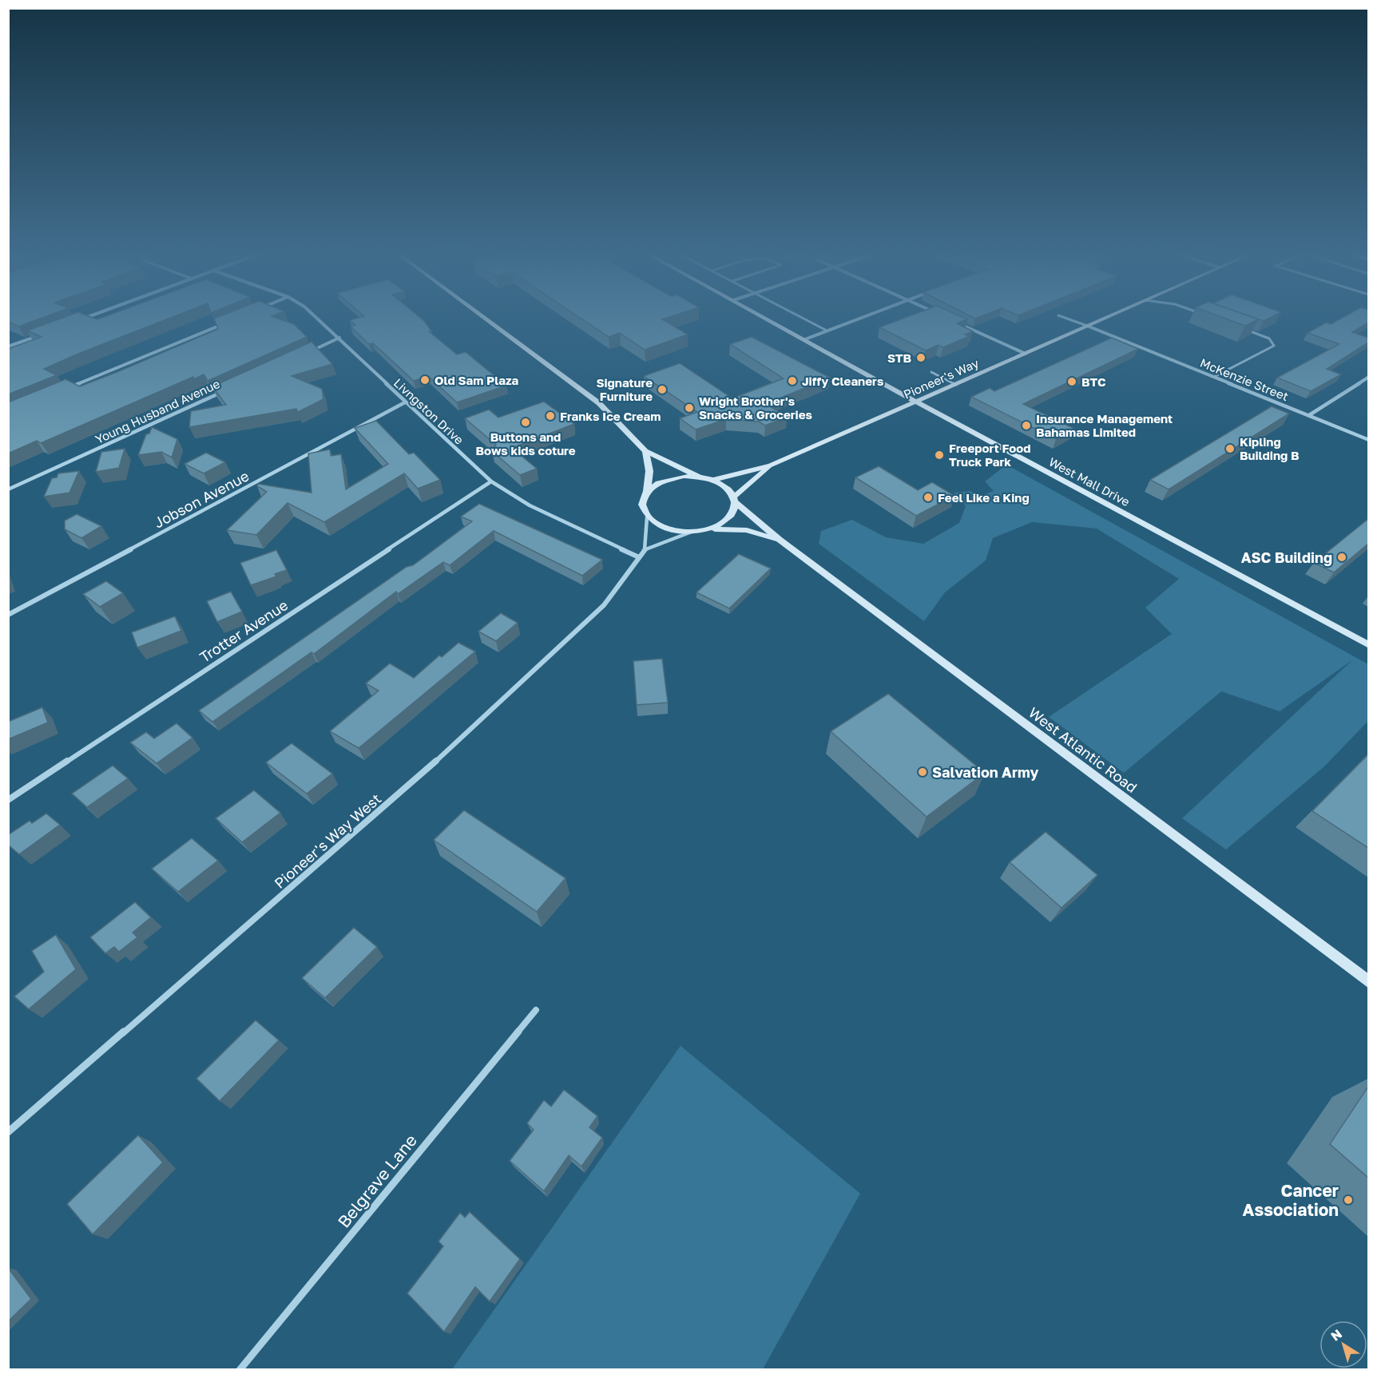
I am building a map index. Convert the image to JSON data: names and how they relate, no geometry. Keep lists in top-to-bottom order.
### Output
{
  "streets": {
    "main road": ["Pioneer's Way", "West Mall Drive", "West Atlantic Road"],
    "street": [
      "McKenzie Street",
      "Young Husband Avenue",
      "Livngston Drive",
      "Jobson Avenue",
      "Trotter Avenue",
      "Pioneer's Way West",
      "Belgrave Lane"
    ]
  },
  "crossings": [
    ["Pioneer's Way", "McKenzie Street"],
    ["Pioneer's Way", "West Mall Drive"],
    ["Pioneer's Way", "West Atlantic Road"],
    ["Livngston Drive", "Jobson Avenue"],
    ["Livngston Drive", "Trotter Avenue"],
    ["Livngston Drive", "Pioneer's Way West"]
  ],
  "places": [
    "STB",
    "Old Sam Plaza",
    "Jiffy Cleaners",
    "BTC",
    "Signature Furniture",
    "Wright Brother's Snacks & Groceries",
    "Franks Ice Cream",
    "Buttons and Bows kids coture",
    "Insurance Management Bahamas Limited",
    "Kipling Building B",
    "Freeport Food Truck Park",
    "Feel Like a King",
    "ASC Building",
    "Salvation Army",
    "Cancer Association"
  ],
  "north": "top left"
}
